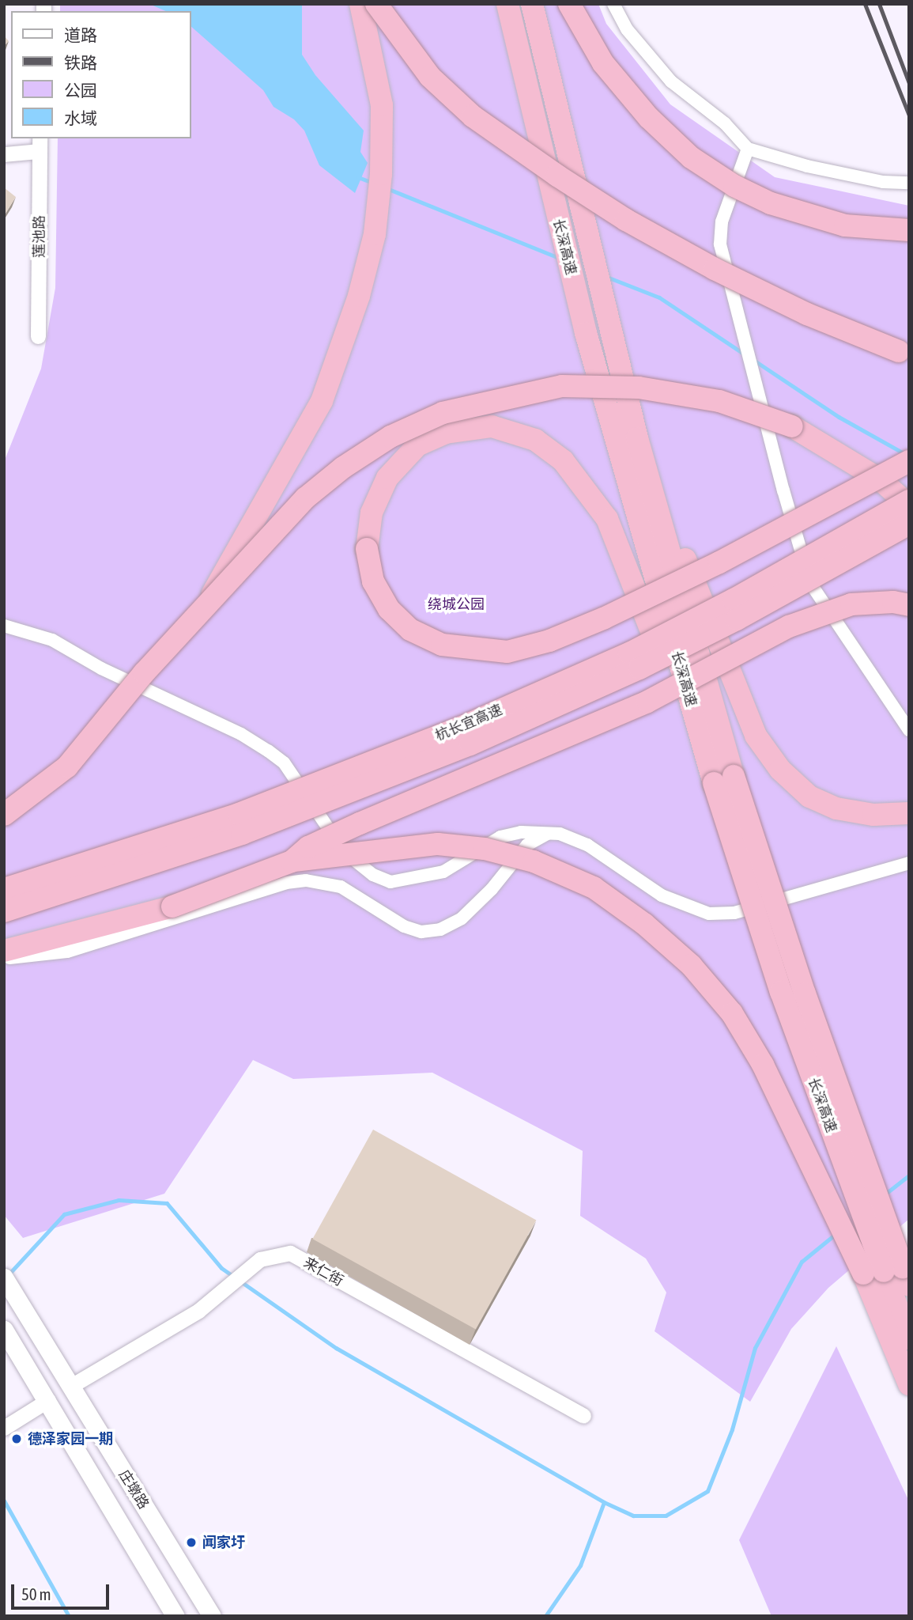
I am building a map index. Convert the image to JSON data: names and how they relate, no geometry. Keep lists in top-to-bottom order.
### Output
{
  "streets": {
    "highway": ["长深高速", "杭长宜高速"],
    "main road": ["庄墩路"],
    "street": ["莲池路", "来仁街"]
  },
  "crossings": [
    ["来仁街", "庄墩路"]
  ],
  "parks": ["绕城公园"],
  "places": ["德泽家园一期", "闻家圩"],
  "legend": [
    "道路",
    "铁路",
    "公园",
    "水域"
  ],
  "scale_bar": "50 m"
}
